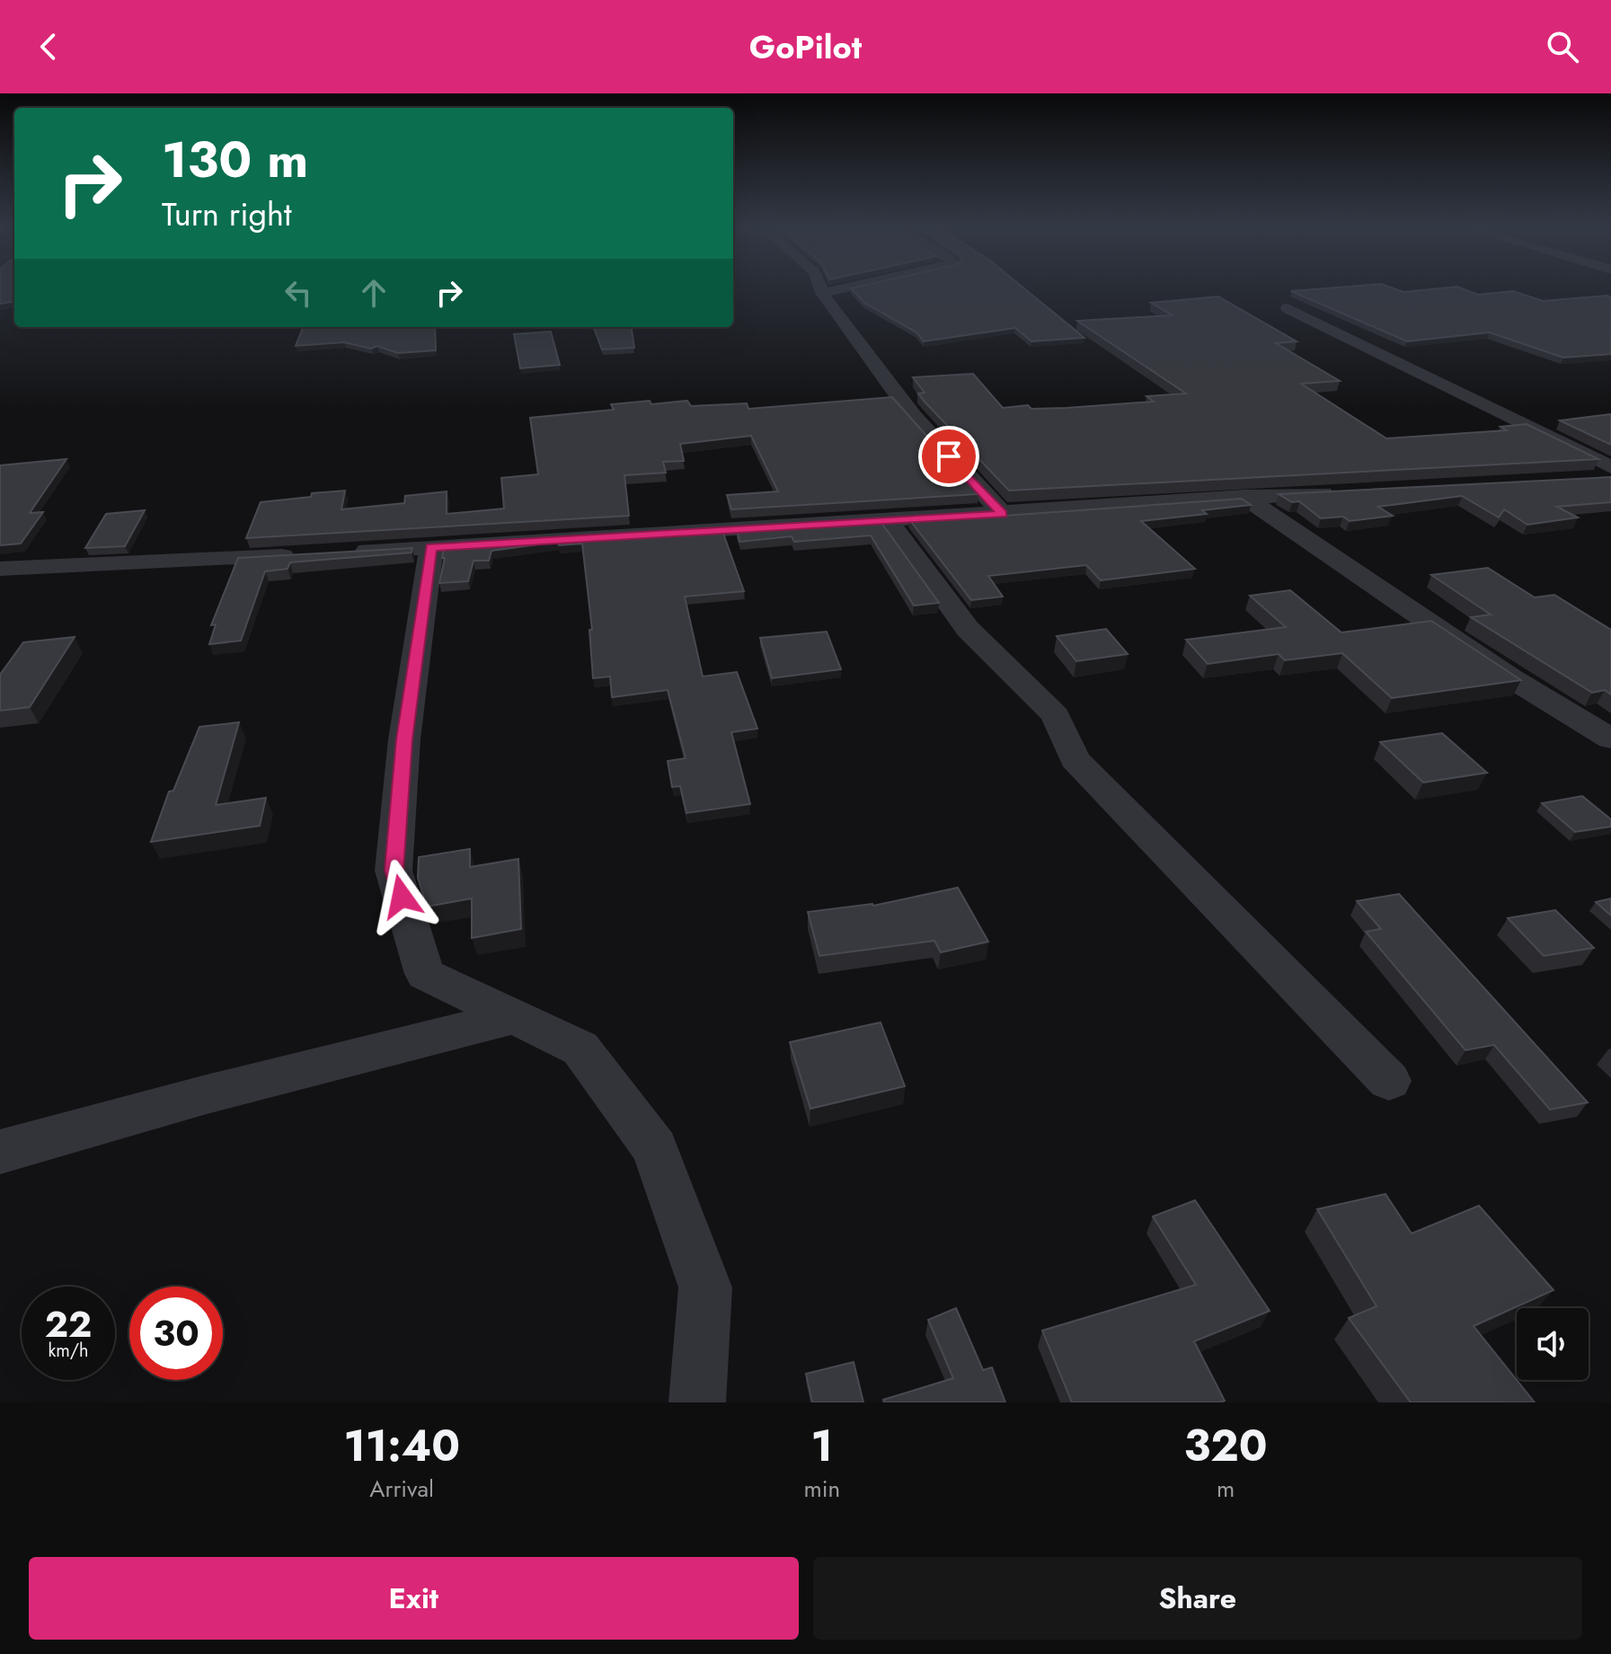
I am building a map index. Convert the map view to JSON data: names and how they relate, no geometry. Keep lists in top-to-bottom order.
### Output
{
  "page": {
    "header": "GoPilot",
    "turn": ["130 m", "Turn right"],
    "speed": "22 km/h",
    "limit": "30",
    "eta": [
      "11:40",
      "Arrival",
      "1",
      "min",
      "320",
      "m"
    ],
    "buttons": ["Exit", "Share"]
  }
}
